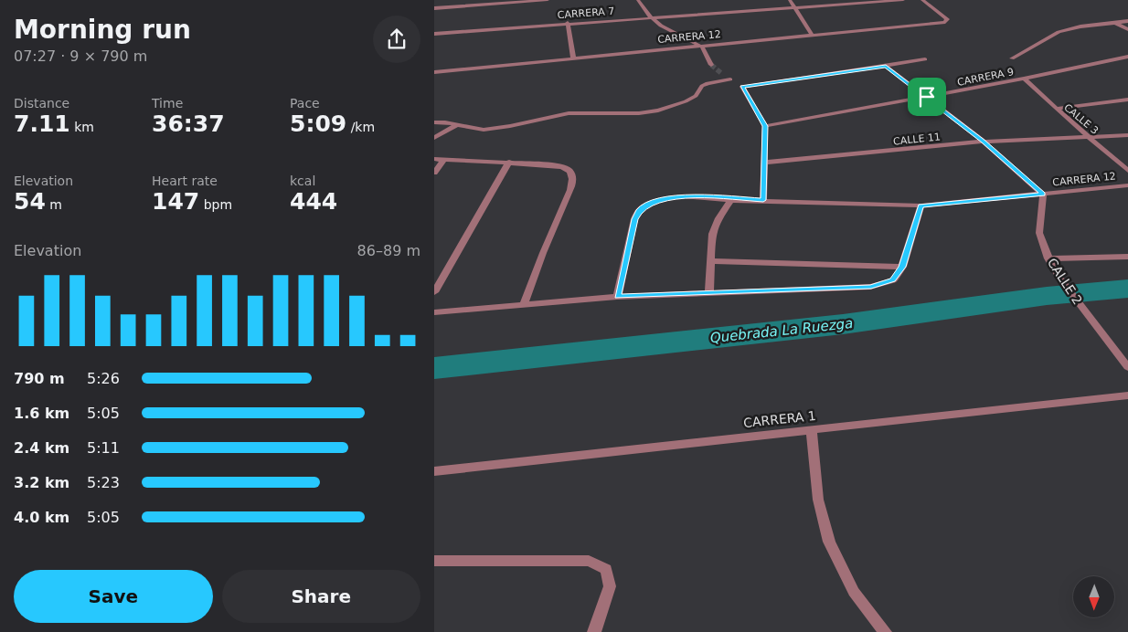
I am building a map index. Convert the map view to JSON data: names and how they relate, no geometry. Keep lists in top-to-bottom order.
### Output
{
  "streets": {
    "street": [
      "CARRERA 7",
      "CARRERA 12",
      "CARRERA 9",
      "CALLE 3",
      "CALLE 11",
      "CALLE 2",
      "CARRERA 1"
    ]
  },
  "crossings": [
    ["CARRERA 12", "CALLE 2"],
    ["CARRERA 9", "CALLE 3"],
    ["CALLE 3", "CALLE 11"]
  ],
  "water": ["Quebrada La Ruezga"],
  "north": "bottom",
  "page": {
    "heading": ["Morning run", "07:27 · 9 × 790 m"],
    "stats": [
      ["Distance", "7.11 km"],
      ["Time", "36:37"],
      ["Pace", "5:09 /km"],
      ["Elevation", "54 m"],
      ["Heart rate", "147 bpm"],
      ["kcal", "444"]
    ],
    "chart": ["Elevation", "86–89 m"],
    "list": [
      {
        "name": "790 m",
        "note": "5:26"
      },
      {
        "name": "1.6 km",
        "note": "5:05"
      },
      {
        "name": "2.4 km",
        "note": "5:11"
      },
      {
        "name": "3.2 km",
        "note": "5:23"
      },
      {
        "name": "4.0 km",
        "note": "5:05"
      }
    ],
    "buttons": ["Save", "Share"]
  }
}
